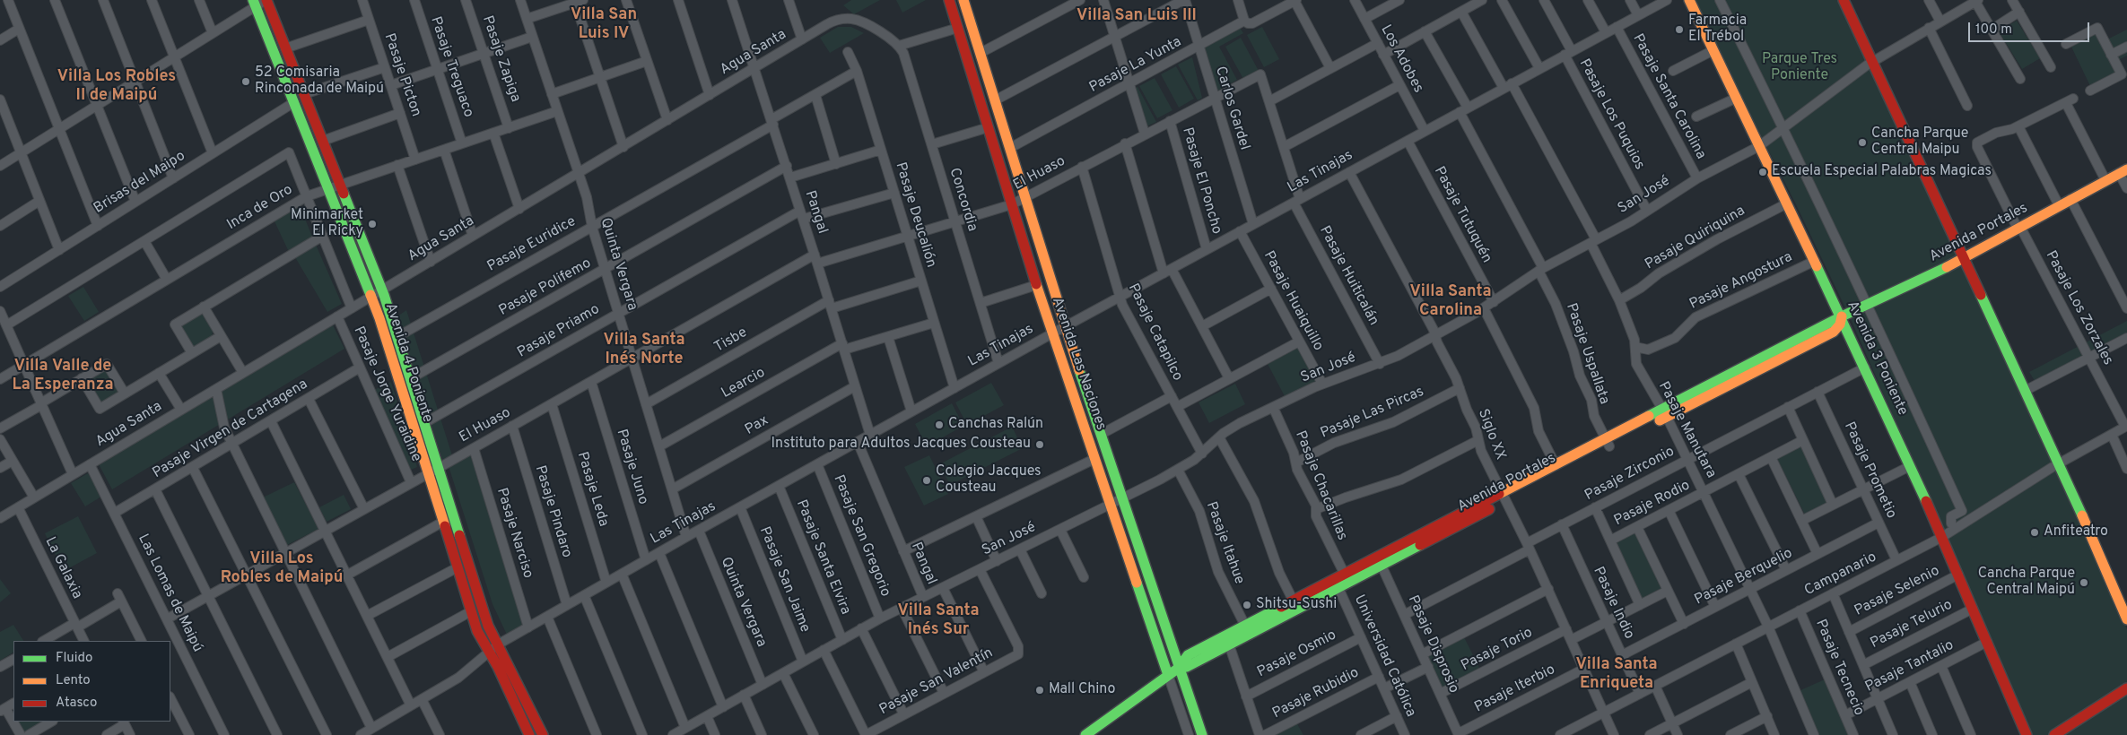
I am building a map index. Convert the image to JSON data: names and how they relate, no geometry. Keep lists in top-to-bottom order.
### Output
{
  "streets": {
    "street": [
      "Agua Santa",
      "Pasaje Zapiga",
      "Los Adobes",
      "Pasaje La Yunta",
      "Pasaje Treguaco",
      "Pasaje Picton",
      "Pasaje Santa Carolina",
      "Carlos Gardel",
      "Pasaje Los Puquios",
      "Las Tinajas",
      "El Huaso",
      "Pasaje El Poncho",
      "Brisas del Maipo",
      "San José",
      "Concordia",
      "Inca de Oro",
      "Pangal",
      "Pasaje Deucalión",
      "Pasaje Tutuquén",
      "Avenida Portales",
      "Pasaje Quiriquina",
      "Pasaje Euridice",
      "Quinta Vergara",
      "Pasaje Huiticalán",
      "Pasaje Angostura",
      "Pasaje Polifemo",
      "Pasaje Huaiquillo",
      "Pasaje Los Zorzales",
      "Pasaje Priamo",
      "Pasaje Catapilco",
      "Tisbe",
      "Pasaje Uspallata",
      "Avenida 3 Poniente",
      "Avenida 4 Poniente",
      "Avenida Las Naciones",
      "Learcio",
      "Pasaje Jorge Yuraidine",
      "Pasaje Las Pircas",
      "Pax",
      "Pasaje Virgen de Cartagena",
      "Pasaje Manutara",
      "Siglo XX",
      "Pasaje Juno",
      "Pasaje Prometio",
      "Pasaje Zirconio",
      "Pasaje Chacarillas",
      "Pasaje Leda",
      "Pasaje Rodio",
      "Pasaje Pindaro",
      "Pasaje Narciso",
      "Pasaje San Gregorio",
      "Pasaje Itahue",
      "Pasaje Santa Elvira",
      "La Galaxia",
      "Campanario",
      "Pasaje Berquelio",
      "Pasaje San Jaime",
      "Pasaje Selenio",
      "Las Lomas de Maipú",
      "Pasaje Indio",
      "Pasaje Telurio",
      "Pasaje Disprosio",
      "Pasaje Torio",
      "Pasaje Osmio",
      "Universidad Católica",
      "Pasaje Tantalio",
      "Pasaje Tecnecio",
      "Pasaje San Valentín",
      "Pasaje Iterbio",
      "Pasaje Rubidio"
    ]
  },
  "crossings": [
    ["Agua Santa", "Concordia"],
    ["Agua Santa", "Pangal"],
    ["Agua Santa", "Quinta Vergara"],
    ["Agua Santa", "Avenida 4 Poniente"],
    ["Agua Santa", "Pasaje Jorge Yuraidine"],
    ["Agua Santa", "La Galaxia"],
    ["Agua Santa", "Las Lomas de Maipú"],
    ["Pasaje Zapiga", "Inca de Oro"],
    ["Los Adobes", "Las Tinajas"],
    ["Pasaje La Yunta", "Carlos Gardel"],
    ["Pasaje La Yunta", "Avenida Las Naciones"],
    ["Pasaje Treguaco", "Inca de Oro"],
    ["Pasaje Picton", "Inca de Oro"],
    ["Pasaje Santa Carolina", "Las Tinajas"],
    ["Pasaje Santa Carolina", "San José"],
    ["Carlos Gardel", "Las Tinajas"],
    ["Carlos Gardel", "El Huaso"],
    ["Pasaje Los Puquios", "Las Tinajas"],
    ["Pasaje Los Puquios", "San José"],
    ["Las Tinajas", "Pasaje El Poncho"],
    ["Las Tinajas", "Concordia"],
    ["Las Tinajas", "Pangal"],
    ["Las Tinajas", "Pasaje Deucalión"],
    ["Las Tinajas", "Pasaje Tutuquén"],
    ["Las Tinajas", "Quinta Vergara"],
    ["Las Tinajas", "Pasaje Huiticalán"],
    ["Las Tinajas", "Pasaje Huaiquillo"],
    ["Las Tinajas", "Pasaje Catapilco"],
    ["Las Tinajas", "Pasaje Uspallata"],
    ["Las Tinajas", "Avenida 4 Poniente"],
    ["Las Tinajas", "Avenida Las Naciones"],
    ["Las Tinajas", "Pasaje Manutara"],
    ["Las Tinajas", "Siglo XX"],
    ["Las Tinajas", "Pasaje Juno"],
    ["Las Tinajas", "Pasaje Leda"],
    ["Las Tinajas", "Pasaje Pindaro"],
    ["Las Tinajas", "Pasaje Narciso"],
    ["Las Tinajas", "Pasaje San Gregorio"],
    ["Las Tinajas", "Pasaje Santa Elvira"],
    ["Las Tinajas", "Pasaje San Jaime"],
    ["El Huaso", "Pasaje El Poncho"],
    ["El Huaso", "Concordia"],
    ["El Huaso", "Pangal"],
    ["El Huaso", "Pasaje Deucalión"],
    ["El Huaso", "Quinta Vergara"],
    ["El Huaso", "Pasaje Huiticalán"],
    ["El Huaso", "Pasaje Catapilco"],
    ["El Huaso", "Avenida 4 Poniente"],
    ["El Huaso", "Avenida Las Naciones"],
    ["El Huaso", "Pasaje Jorge Yuraidine"],
    ["El Huaso", "Pasaje Juno"],
    ["El Huaso", "Pasaje Leda"],
    ["El Huaso", "Pasaje Pindaro"],
    ["El Huaso", "Pasaje Narciso"],
    ["El Huaso", "Las Lomas de Maipú"],
    ["Brisas del Maipo", "Avenida 4 Poniente"],
    ["San José", "Pangal"],
    ["San José", "Pasaje Tutuquén"],
    ["San José", "Quinta Vergara"],
    ["San José", "Pasaje Huiticalán"],
    ["San José", "Pasaje Huaiquillo"],
    ["San José", "Pasaje Catapilco"],
    ["San José", "Pasaje Uspallata"],
    ["San José", "Avenida 3 Poniente"],
    ["San José", "Avenida Las Naciones"],
    ["San José", "Pasaje Manutara"],
    ["San José", "Siglo XX"],
    ["San José", "Pasaje Chacarillas"],
    ["San José", "Pasaje San Gregorio"],
    ["San José", "Pasaje Itahue"],
    ["San José", "Pasaje Santa Elvira"],
    ["San José", "Pasaje San Jaime"],
    ["San José", "Pasaje San Valentín"],
    ["Inca de Oro", "Quinta Vergara"],
    ["Inca de Oro", "Avenida 4 Poniente"],
    ["Pangal", "Pasaje Euridice"],
    ["Pangal", "Pasaje Polifemo"],
    ["Pangal", "Pasaje Priamo"],
    ["Pangal", "Tisbe"],
    ["Pangal", "Learcio"],
    ["Pangal", "Pax"],
    ["Pasaje Deucalión", "Pasaje Euridice"],
    ["Pasaje Deucalión", "Pasaje Priamo"],
    ["Pasaje Deucalión", "Tisbe"],
    ["Pasaje Deucalión", "Learcio"],
    ["Avenida Portales", "Pasaje Los Zorzales"],
    ["Avenida Portales", "Pasaje Uspallata"],
    ["Avenida Portales", "Avenida 3 Poniente"],
    ["Avenida Portales", "Avenida Las Naciones"],
    ["Avenida Portales", "Pasaje Manutara"],
    ["Avenida Portales", "Siglo XX"],
    ["Avenida Portales", "Pasaje Chacarillas"],
    ["Avenida Portales", "Pasaje Itahue"],
    ["Avenida Portales", "Pasaje Disprosio"],
    ["Avenida Portales", "Universidad Católica"],
    ["Pasaje Quiriquina", "Avenida 3 Poniente"],
    ["Pasaje Quiriquina", "Pasaje Manutara"],
    ["Pasaje Euridice", "Quinta Vergara"],
    ["Pasaje Euridice", "Avenida 4 Poniente"],
    ["Quinta Vergara", "Pasaje Polifemo"],
    ["Quinta Vergara", "Pasaje Priamo"],
    ["Quinta Vergara", "Tisbe"],
    ["Quinta Vergara", "Learcio"],
    ["Quinta Vergara", "Pax"],
    ["Pasaje Angostura", "Avenida 3 Poniente"],
    ["Pasaje Angostura", "Pasaje Manutara"],
    ["Pasaje Polifemo", "Avenida 4 Poniente"],
    ["Pasaje Los Zorzales", "Campanario"],
    ["Pasaje Priamo", "Avenida 4 Poniente"],
    ["Avenida 3 Poniente", "Pasaje Zirconio"],
    ["Avenida 3 Poniente", "Campanario"],
    ["Avenida 3 Poniente", "Pasaje Selenio"],
    ["Avenida 3 Poniente", "Pasaje Telurio"],
    ["Avenida 3 Poniente", "Pasaje Tantalio"],
    ["Pasaje Jorge Yuraidine", "Pasaje Virgen de Cartagena"],
    ["Pasaje Las Pircas", "Siglo XX"],
    ["Pasaje Las Pircas", "Pasaje Chacarillas"],
    ["Pasaje Virgen de Cartagena", "Las Lomas de Maipú"],
    ["Pasaje Manutara", "Pasaje Zirconio"],
    ["Pasaje Manutara", "Pasaje Rodio"],
    ["Pasaje Manutara", "Campanario"],
    ["Pasaje Manutara", "Pasaje Berquelio"],
    ["Siglo XX", "Pasaje Zirconio"],
    ["Siglo XX", "Campanario"],
    ["Siglo XX", "Pasaje Torio"],
    ["Siglo XX", "Pasaje Iterbio"],
    ["Pasaje Prometio", "Pasaje Zirconio"],
    ["Pasaje Prometio", "Campanario"],
    ["Pasaje Prometio", "Pasaje Berquelio"],
    ["Pasaje Zirconio", "Pasaje Indio"],
    ["Pasaje Zirconio", "Pasaje Disprosio"],
    ["Pasaje San Gregorio", "Pasaje San Valentín"],
    ["Pasaje Santa Elvira", "Pasaje San Valentín"],
    ["Campanario", "Pasaje Indio"],
    ["Campanario", "Pasaje Tecnecio"],
    ["Pasaje Berquelio", "Pasaje Indio"],
    ["Pasaje Disprosio", "Pasaje Torio"],
    ["Pasaje Disprosio", "Pasaje Iterbio"],
    ["Pasaje Osmio", "Universidad Católica"],
    ["Universidad Católica", "Pasaje Rubidio"],
    ["Pasaje Tantalio", "Pasaje Tecnecio"]
  ],
  "districts": [
    "Villa San Luis IV",
    "Villa San Luis III",
    "Villa Los Robles II de Maipú",
    "Villa Santa Carolina",
    "Villa Santa Inés Norte",
    "Villa Valle de La Esperanza",
    "Villa Los Robles de Maipú",
    "Villa Santa Inés Sur",
    "Villa Santa Enriqueta"
  ],
  "parks": ["Parque Tres Poniente"],
  "places": [
    "Farmacia El Trébol",
    "52 Comisaria Rinconada de Maipú",
    "Cancha Parque Central Maipu",
    "Escuela Especial Palabras Magicas",
    "Minimarket El Ricky",
    "Canchas Ralún",
    "Instituto para Adultos Jacques Cousteau",
    "Colegio Jacques Cousteau",
    "Anfiteatro",
    "Cancha Parque Central Maipú",
    "Shitsu-Sushi",
    "Mall Chino"
  ],
  "legend": ["Fluido", "Lento", "Atasco"],
  "scale_bar": "100 m"
}
